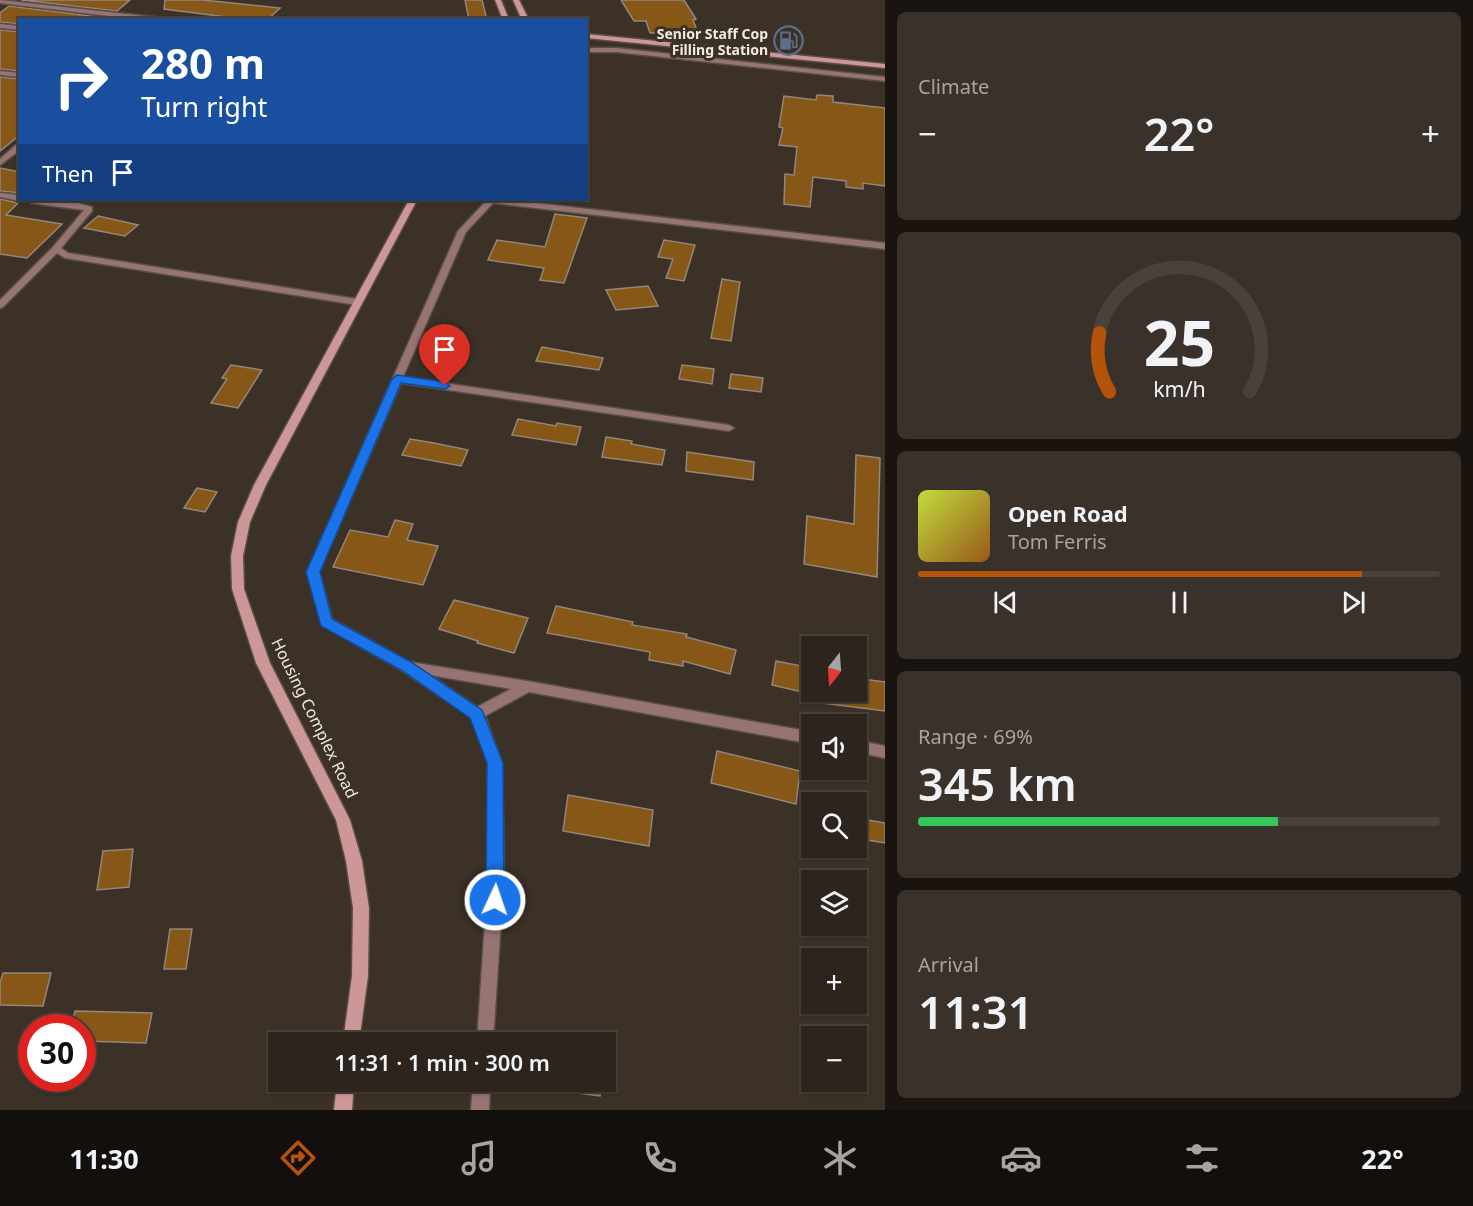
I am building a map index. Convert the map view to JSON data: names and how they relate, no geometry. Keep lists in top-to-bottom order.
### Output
{
  "streets": {
    "street": ["Housing Complex Road"]
  },
  "places": {
    "fuel station": ["Senior Staff Cop Filling Station"]
  },
  "north": "bottom",
  "page": {
    "tile": [
      "Climate",
      ["Range · 69%", "345 km"],
      ["Arrival", "11:31"]
    ],
    "turn": ["280 m", "Turn right"],
    "heat": ["−", "22°", "+"],
    "then": "Then",
    "song": ["Open Road", "Tom Ferris"],
    "map_buttons": ["+", "−"],
    "limit": "30",
    "trip": "11:31 · 1 min · 300 m",
    "tabs": ["11:30", "22°"],
    "gauge": ["25", "km/h"]
  }
}
